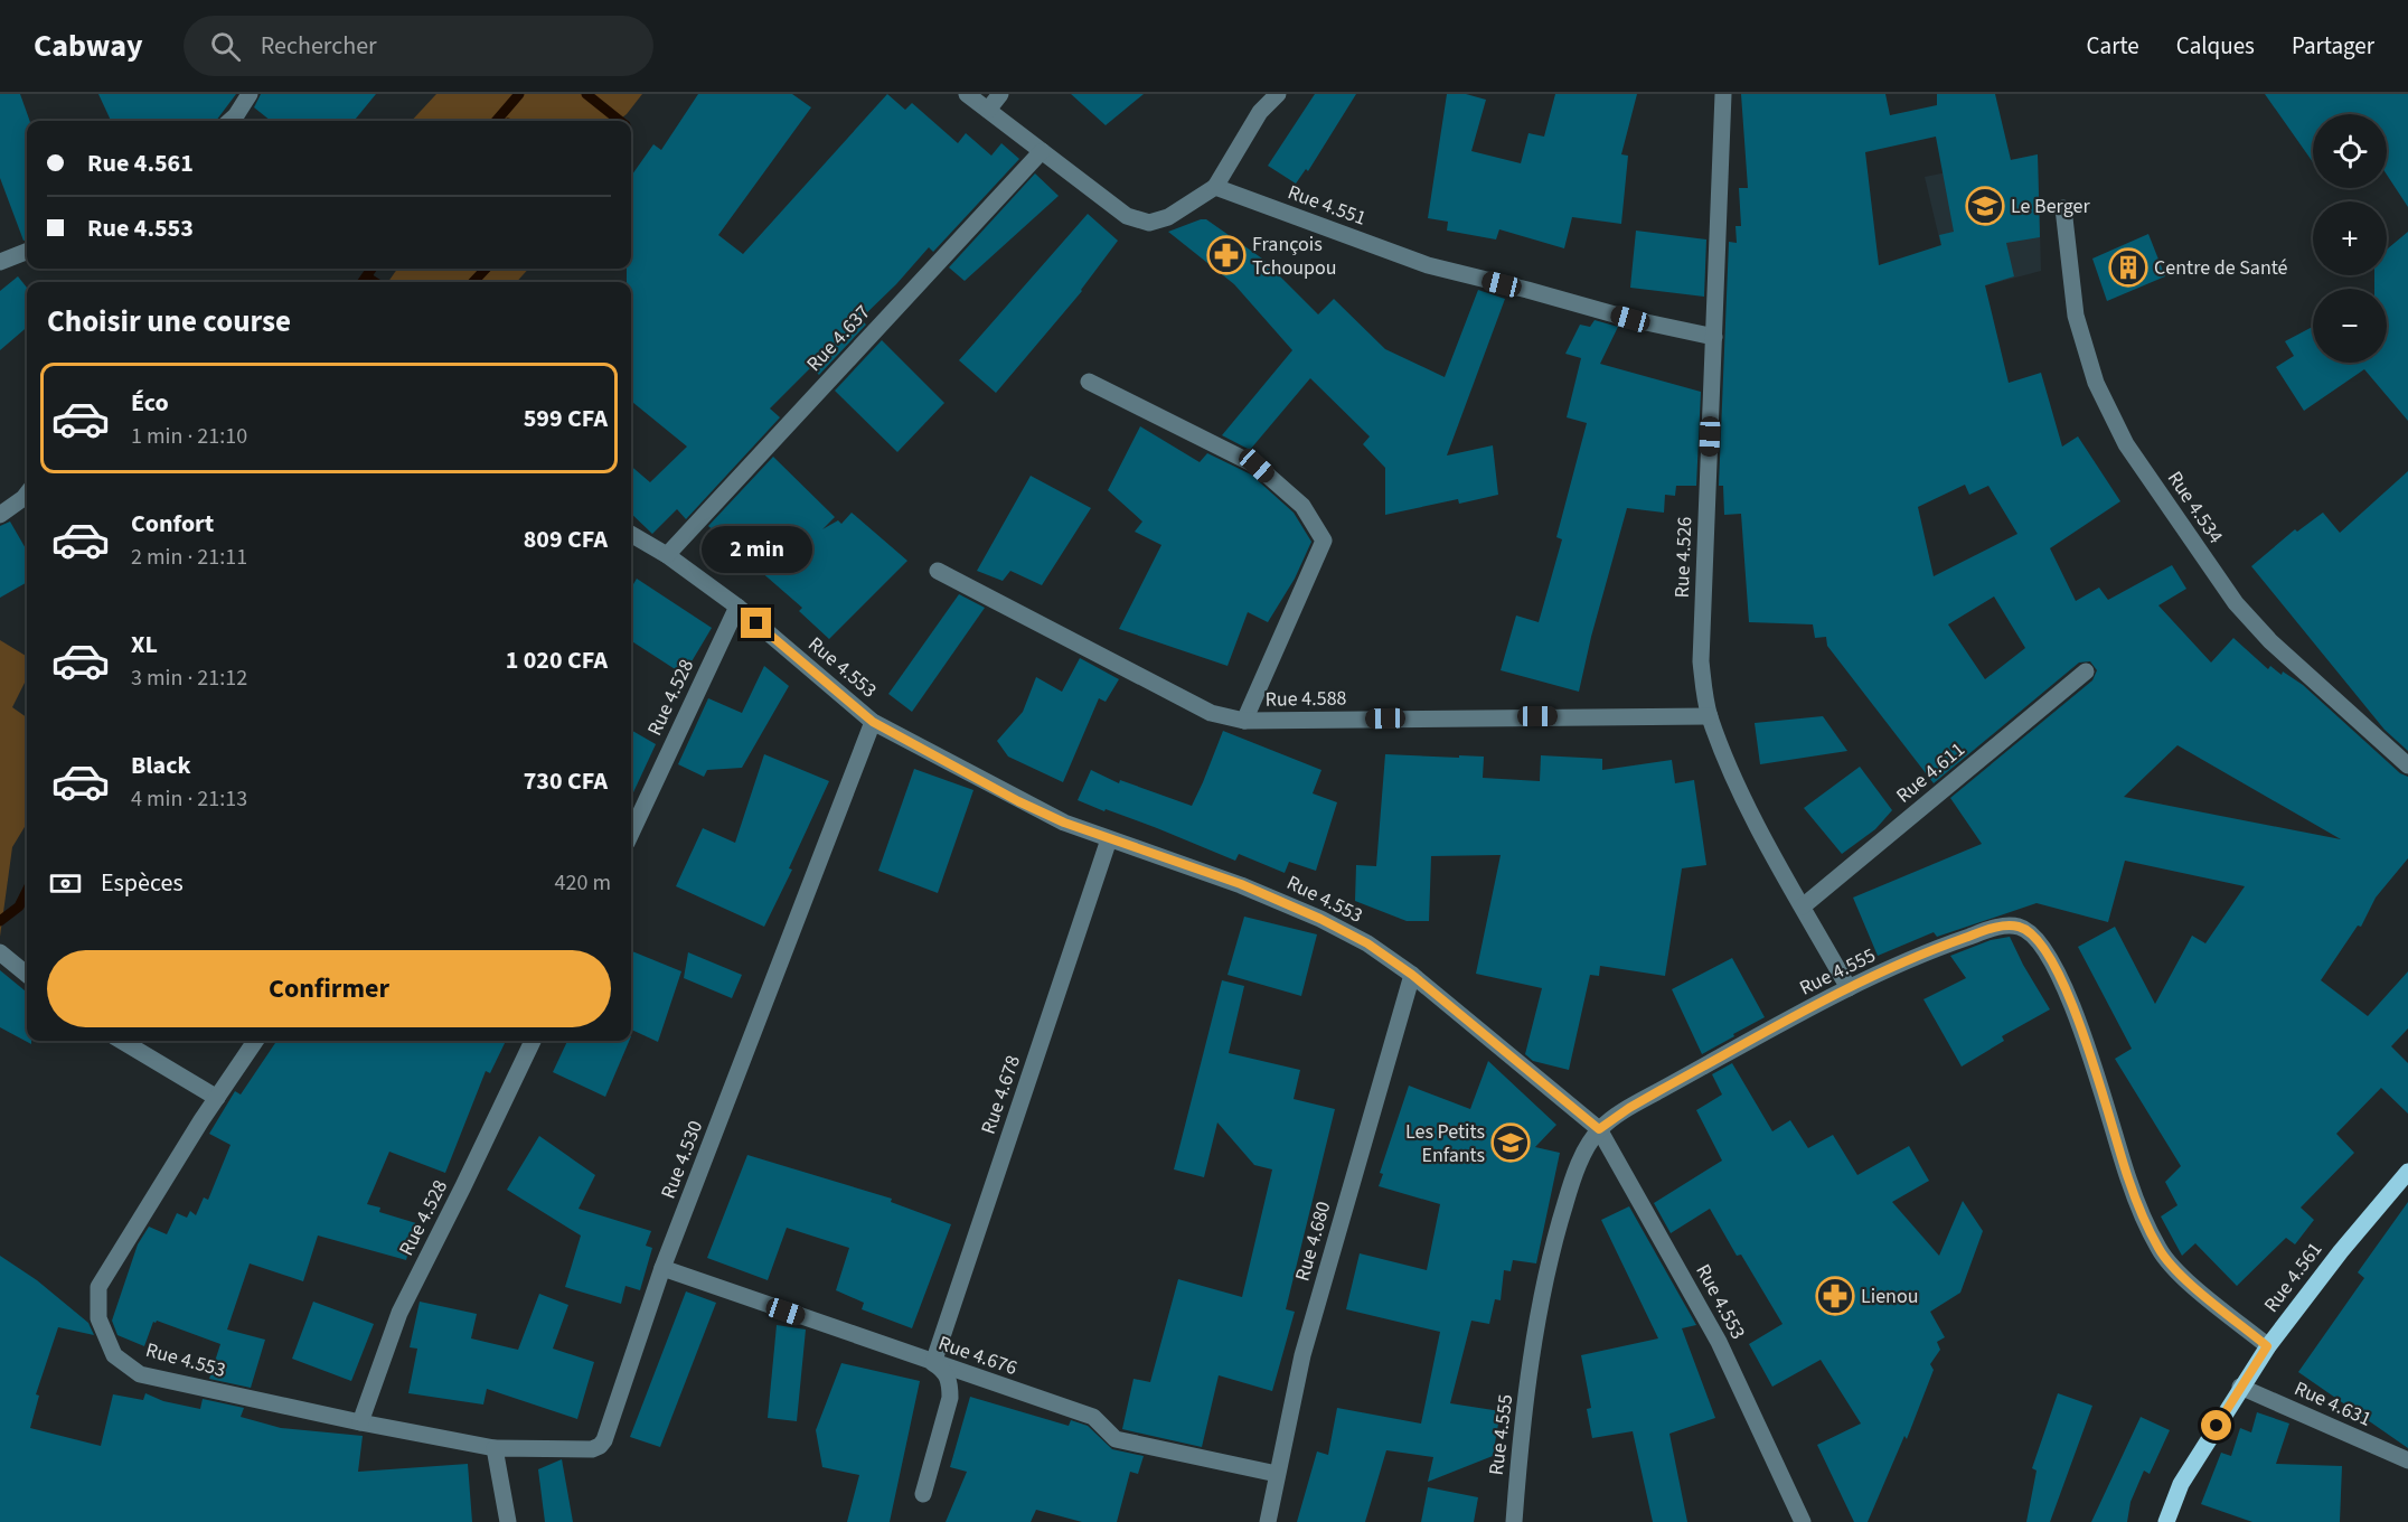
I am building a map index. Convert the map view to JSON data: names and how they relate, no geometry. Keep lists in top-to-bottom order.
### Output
{
  "streets": {
    "main road": ["Rue 4.561"],
    "street": [
      "Rue 4.551",
      "Rue 4.637",
      "Rue 4.534",
      "Rue 4.526",
      "Rue 4.553",
      "Rue 4.528",
      "Rue 4.588",
      "Rue 4.611",
      "Rue 4.555",
      "Rue 4.678",
      "Rue 4.530",
      "Rue 4.680",
      "Rue 4.676",
      "Rue 4.631"
    ]
  },
  "crossings": [
    ["Rue 4.551", "Rue 4.526"],
    ["Rue 4.637", "Rue 4.553"],
    ["Rue 4.526", "Rue 4.588"],
    ["Rue 4.526", "Rue 4.611"],
    ["Rue 4.526", "Rue 4.555"],
    ["Rue 4.553", "Rue 4.528"],
    ["Rue 4.553", "Rue 4.555"],
    ["Rue 4.553", "Rue 4.678"],
    ["Rue 4.553", "Rue 4.530"],
    ["Rue 4.553", "Rue 4.680"],
    ["Rue 4.555", "Rue 4.561"],
    ["Rue 4.678", "Rue 4.676"],
    ["Rue 4.530", "Rue 4.676"],
    ["Rue 4.680", "Rue 4.676"],
    ["Rue 4.561", "Rue 4.631"]
  ],
  "places": {
    "school or university": ["Le Berger", "Les Petits Enfants"],
    "pharmacy": ["François Tchoupou", "Lienou"],
    "building": ["Centre de Santé"]
  },
  "page": {
    "header": "Cabway",
    "search": "Rechercher",
    "nav": ["Carte", "Calques", "Partager"],
    "map_buttons": ["+", "−"],
    "banner": ["Rue 4.561", "Rue 4.553"],
    "heading": "Choisir une course",
    "list": [
      {
        "name": "Éco",
        "note": "1 min · 21:10",
        "value": "599 CFA"
      },
      {
        "name": "Confort",
        "note": "2 min · 21:11",
        "value": "809 CFA"
      },
      {
        "name": "XL",
        "note": "3 min · 21:12",
        "value": "1 020 CFA"
      },
      {
        "name": "Black",
        "note": "4 min · 21:13",
        "value": "730 CFA"
      }
    ],
    "bubble": "2 min",
    "pay": ["Espèces", "420 m"],
    "buttons": "Confirmer"
  }
}
